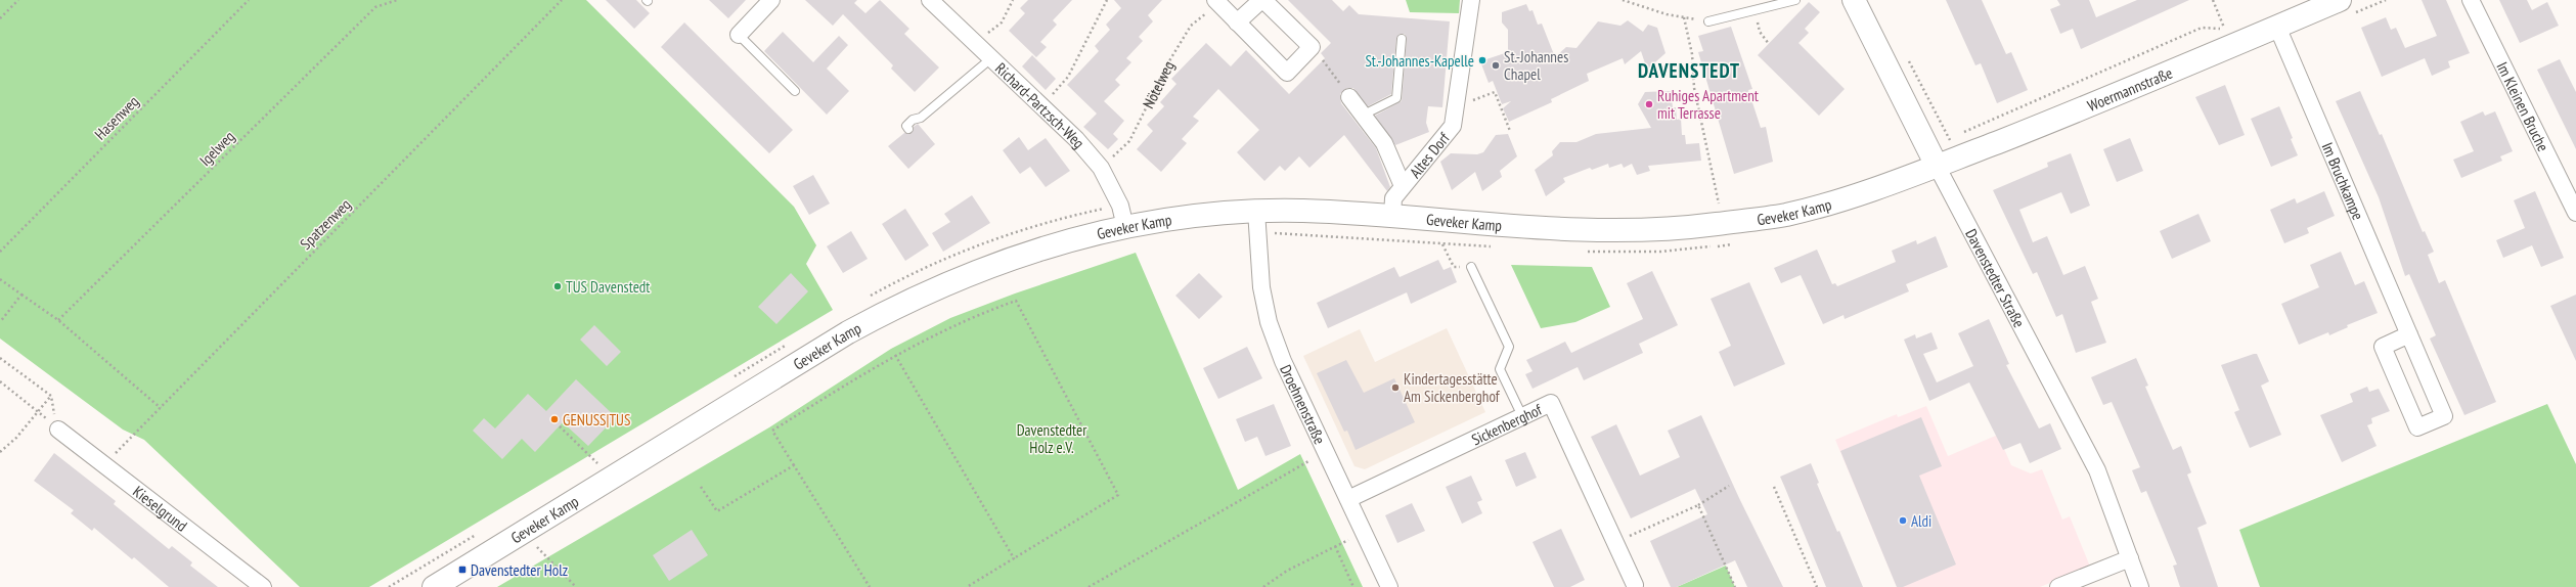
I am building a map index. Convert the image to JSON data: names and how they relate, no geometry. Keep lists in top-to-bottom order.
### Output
{
  "streets": {
    "street": [
      "Woermannstraße",
      "Richard-Partzsch-Weg",
      "Im Kleinen Bruche",
      "Altes Dorf",
      "Im Bruchkampe",
      "Geveker Kamp",
      "Davenstedter Straße",
      "Droehnenstraße",
      "Sickenberghof",
      "Kieselgrund"
    ],
    "path": [
      "Nötelweg",
      "Hasenweg",
      "Igelweg",
      "Spatzenweg"
    ]
  },
  "crossings": [
    ["Nötelweg", "Richard-Partzsch-Weg"],
    ["Woermannstraße", "Im Bruchkampe"],
    ["Woermannstraße", "Geveker Kamp"],
    ["Woermannstraße", "Davenstedter Straße"],
    ["Richard-Partzsch-Weg", "Geveker Kamp"],
    ["Altes Dorf", "Geveker Kamp"],
    ["Geveker Kamp", "Davenstedter Straße"],
    ["Geveker Kamp", "Droehnenstraße"],
    ["Spatzenweg", "Kieselgrund"],
    ["Droehnenstraße", "Sickenberghof"]
  ],
  "districts": ["DAVENSTEDT"],
  "parks": ["Davenstedter Holz e.V."],
  "places": {
    "other": [
      "St.-Johannes-Kapelle",
      "St.-Johannes Chapel",
      "Ruhiges Apartment mit Terrasse",
      "TUS Davenstedt",
      "Kindertagesstätte Am Sickenberghof",
      "GENUSS|TUS",
      "Aldi"
    ],
    "transit": ["Davenstedter Holz"]
  }
}
